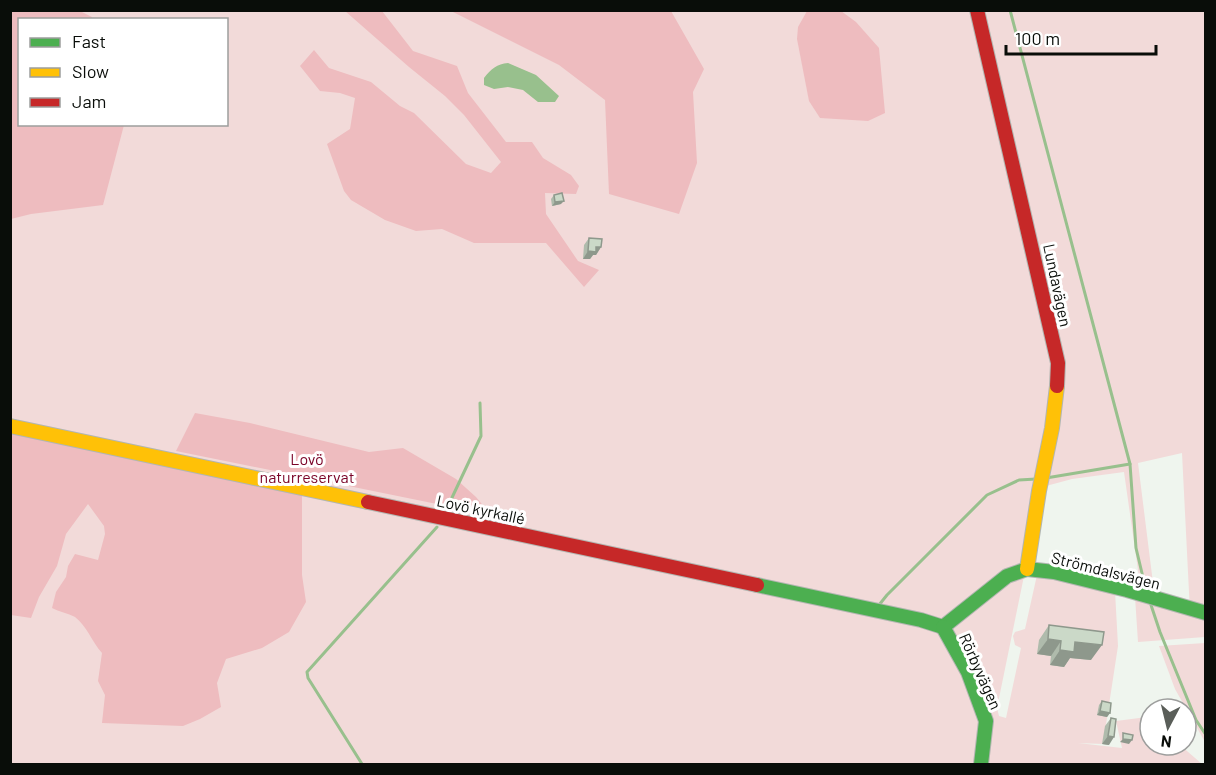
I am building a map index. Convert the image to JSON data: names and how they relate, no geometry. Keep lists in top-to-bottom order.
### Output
{
  "streets": {
    "street": [
      "Lundavägen",
      "Lovö kyrkallé",
      "Strömdalsvägen",
      "Rörbyvägen"
    ]
  },
  "crossings": [
    ["Lundavägen", "Strömdalsvägen"],
    ["Lovö kyrkallé", "Strömdalsvägen"],
    ["Lovö kyrkallé", "Rörbyvägen"],
    ["Strömdalsvägen", "Rörbyvägen"]
  ],
  "parks": ["Lovö naturreservat"],
  "legend": ["Fast", "Slow", "Jam"],
  "scale_bar": "100 m",
  "north": "bottom"
}
